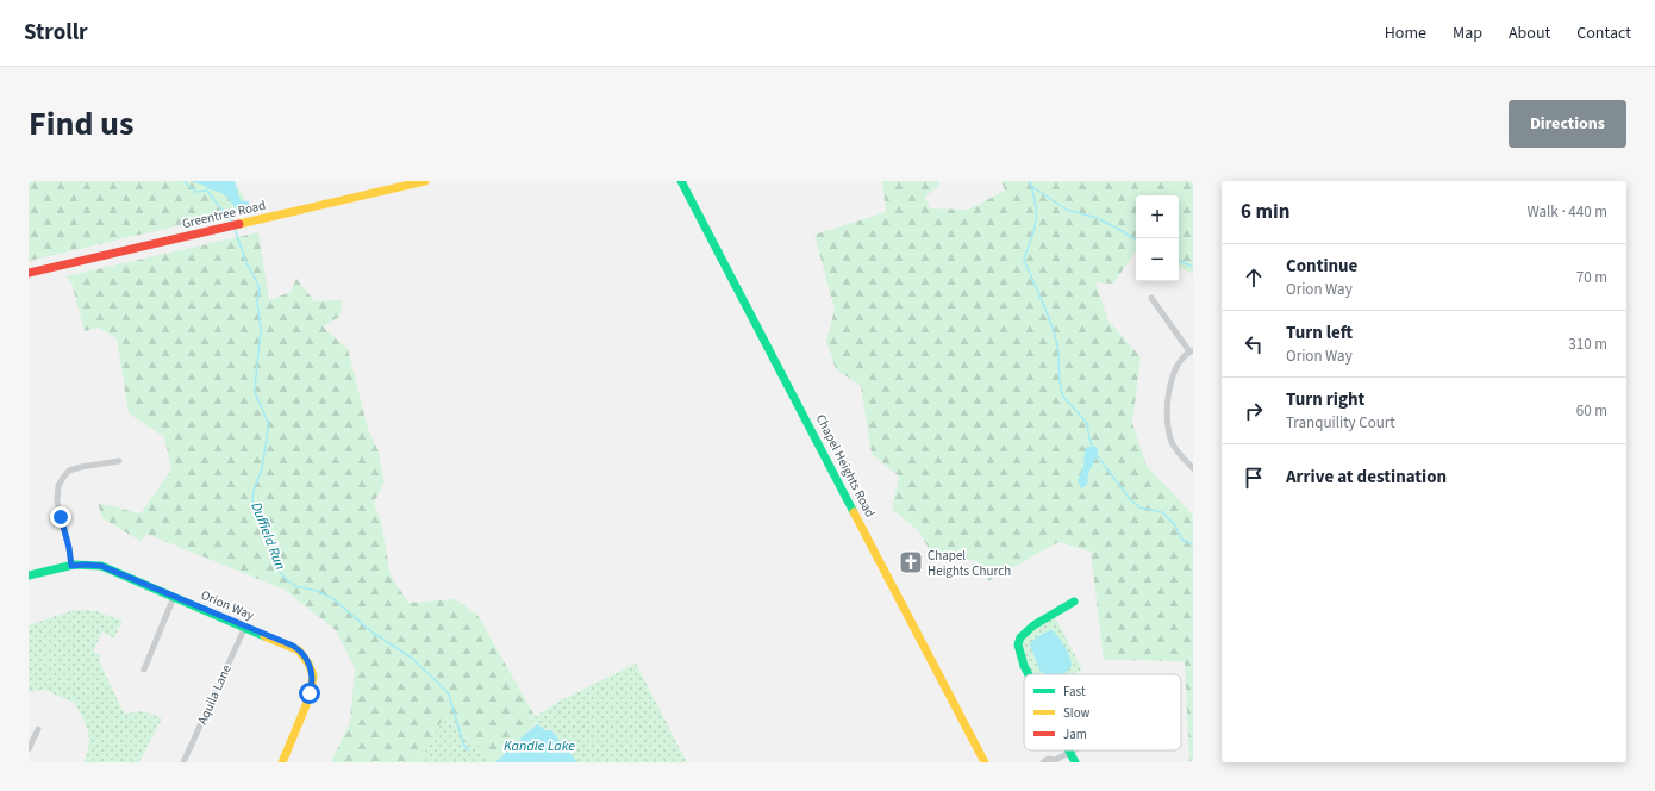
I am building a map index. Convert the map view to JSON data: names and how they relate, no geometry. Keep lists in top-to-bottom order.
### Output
{
  "streets": {
    "street": [
      "Greentree Road",
      "Chapel Heights Road",
      "Orion Way",
      "Aquila Lane"
    ]
  },
  "crossings": [
    ["Orion Way", "Aquila Lane"]
  ],
  "water": ["Duffield Run", "Kandle Lake"],
  "places": {
    "church": ["Chapel Heights Church"]
  },
  "legend": ["Fast", "Slow", "Jam"],
  "page": {
    "header": "Strollr",
    "nav": [
      "Home",
      "Map",
      "About",
      "Contact"
    ],
    "title": "Find us",
    "buttons": "Directions",
    "heading": ["6 min", "Walk · 440 m"],
    "map_buttons": ["+", "−"],
    "list": [
      ["Continue", "Orion Way", "70 m"],
      ["Turn left", "Orion Way", "310 m"],
      ["Turn right", "Tranquility Court", "60 m"],
      "Arrive at destination"
    ]
  }
}
